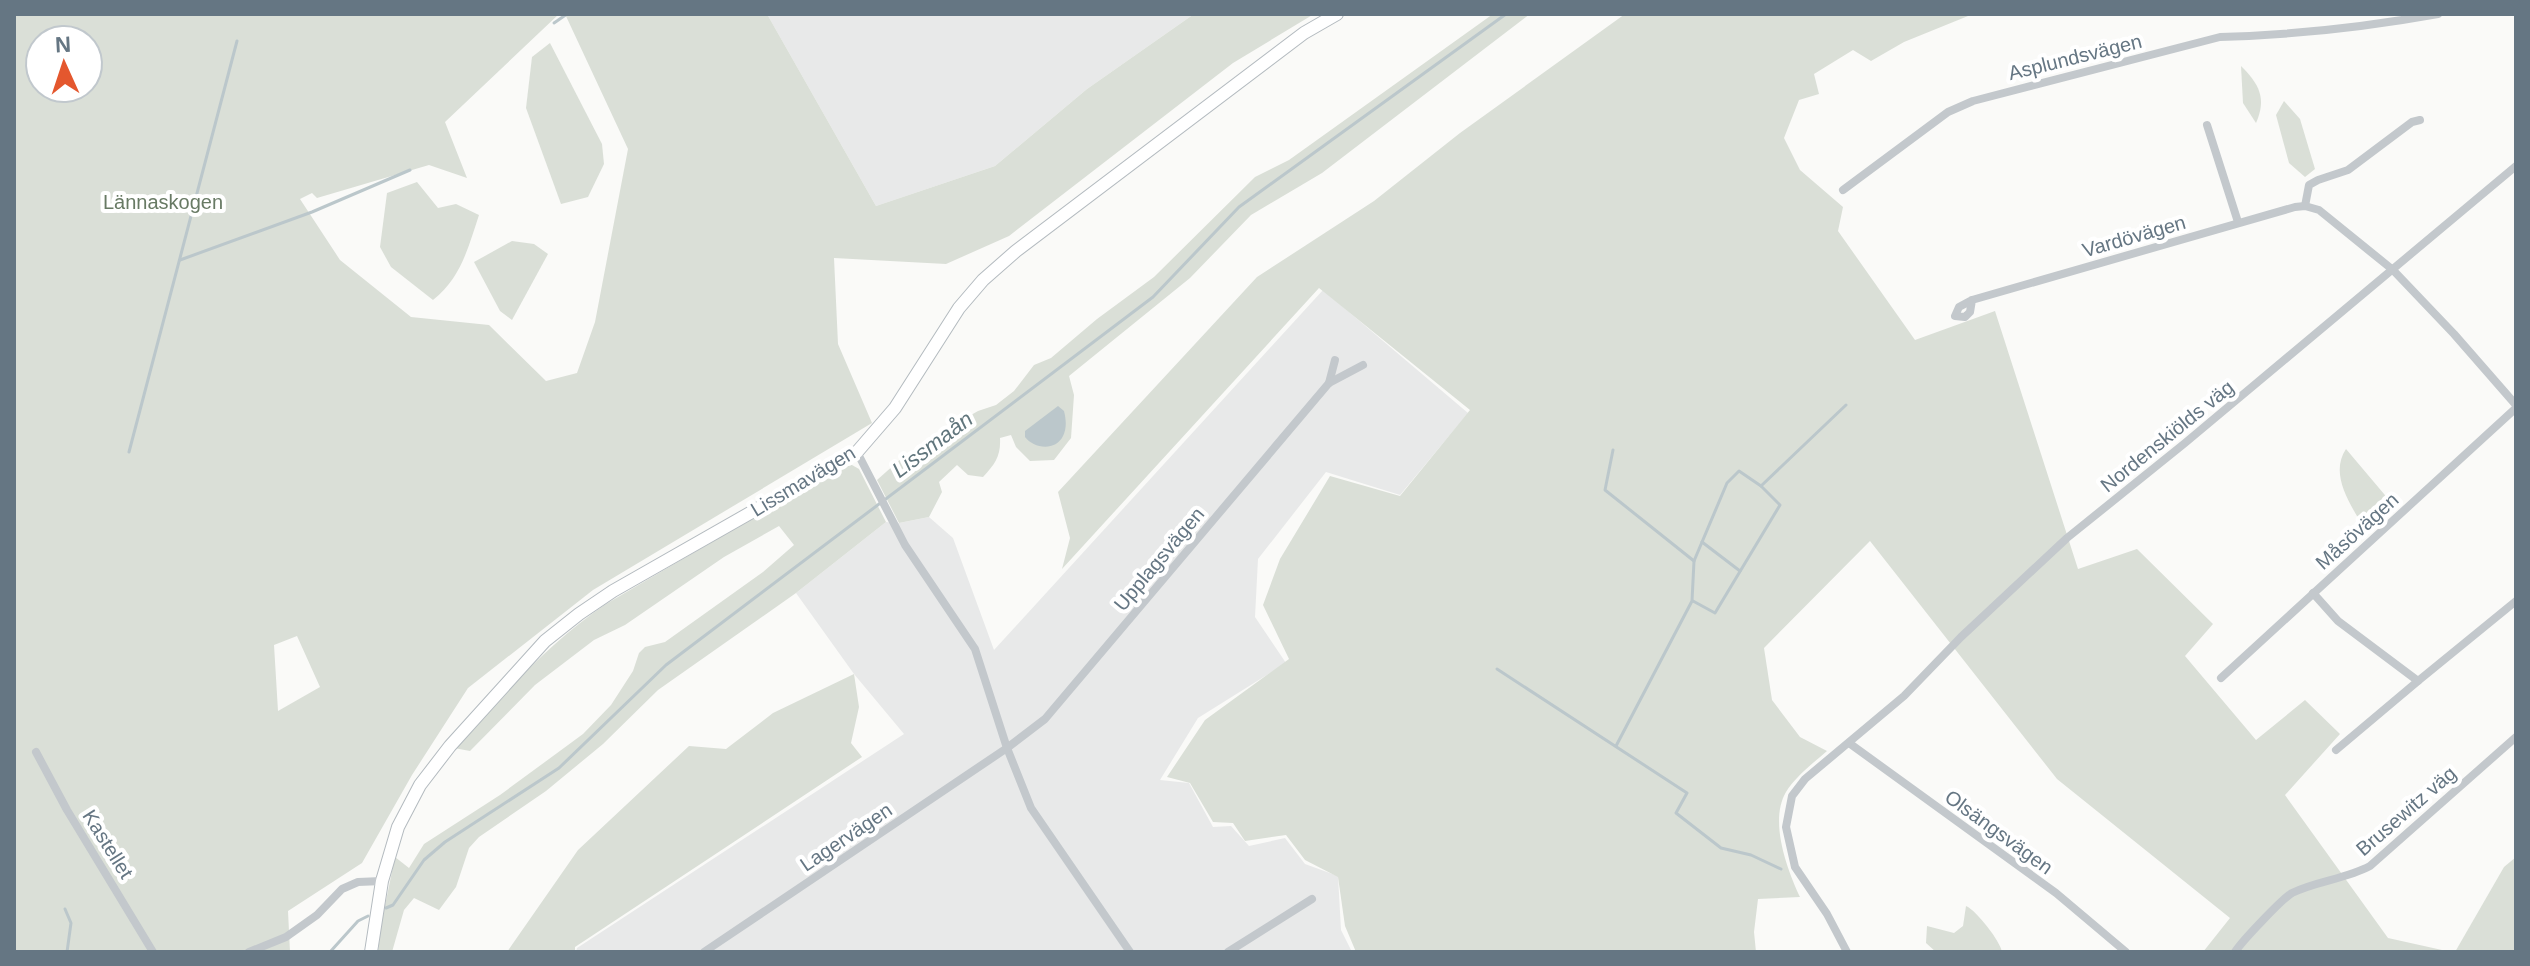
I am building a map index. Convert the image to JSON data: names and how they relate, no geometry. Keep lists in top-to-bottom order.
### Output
{
  "streets": {
    "street": [
      "Asplundsvägen",
      "Vardövägen",
      "Nordenskiölds väg",
      "Lissmavägen",
      "Måsövägen",
      "Upplagsvägen",
      "Brusewitz väg",
      "Olsängsvägen",
      "Lagervägen",
      "Kastellet"
    ]
  },
  "crossings": [
    ["Nordenskiölds väg", "Olsängsvägen"],
    ["Upplagsvägen", "Lagervägen"]
  ],
  "water": ["Lissmaån"],
  "parks": ["Lännaskogen"],
  "north": "top"
}
